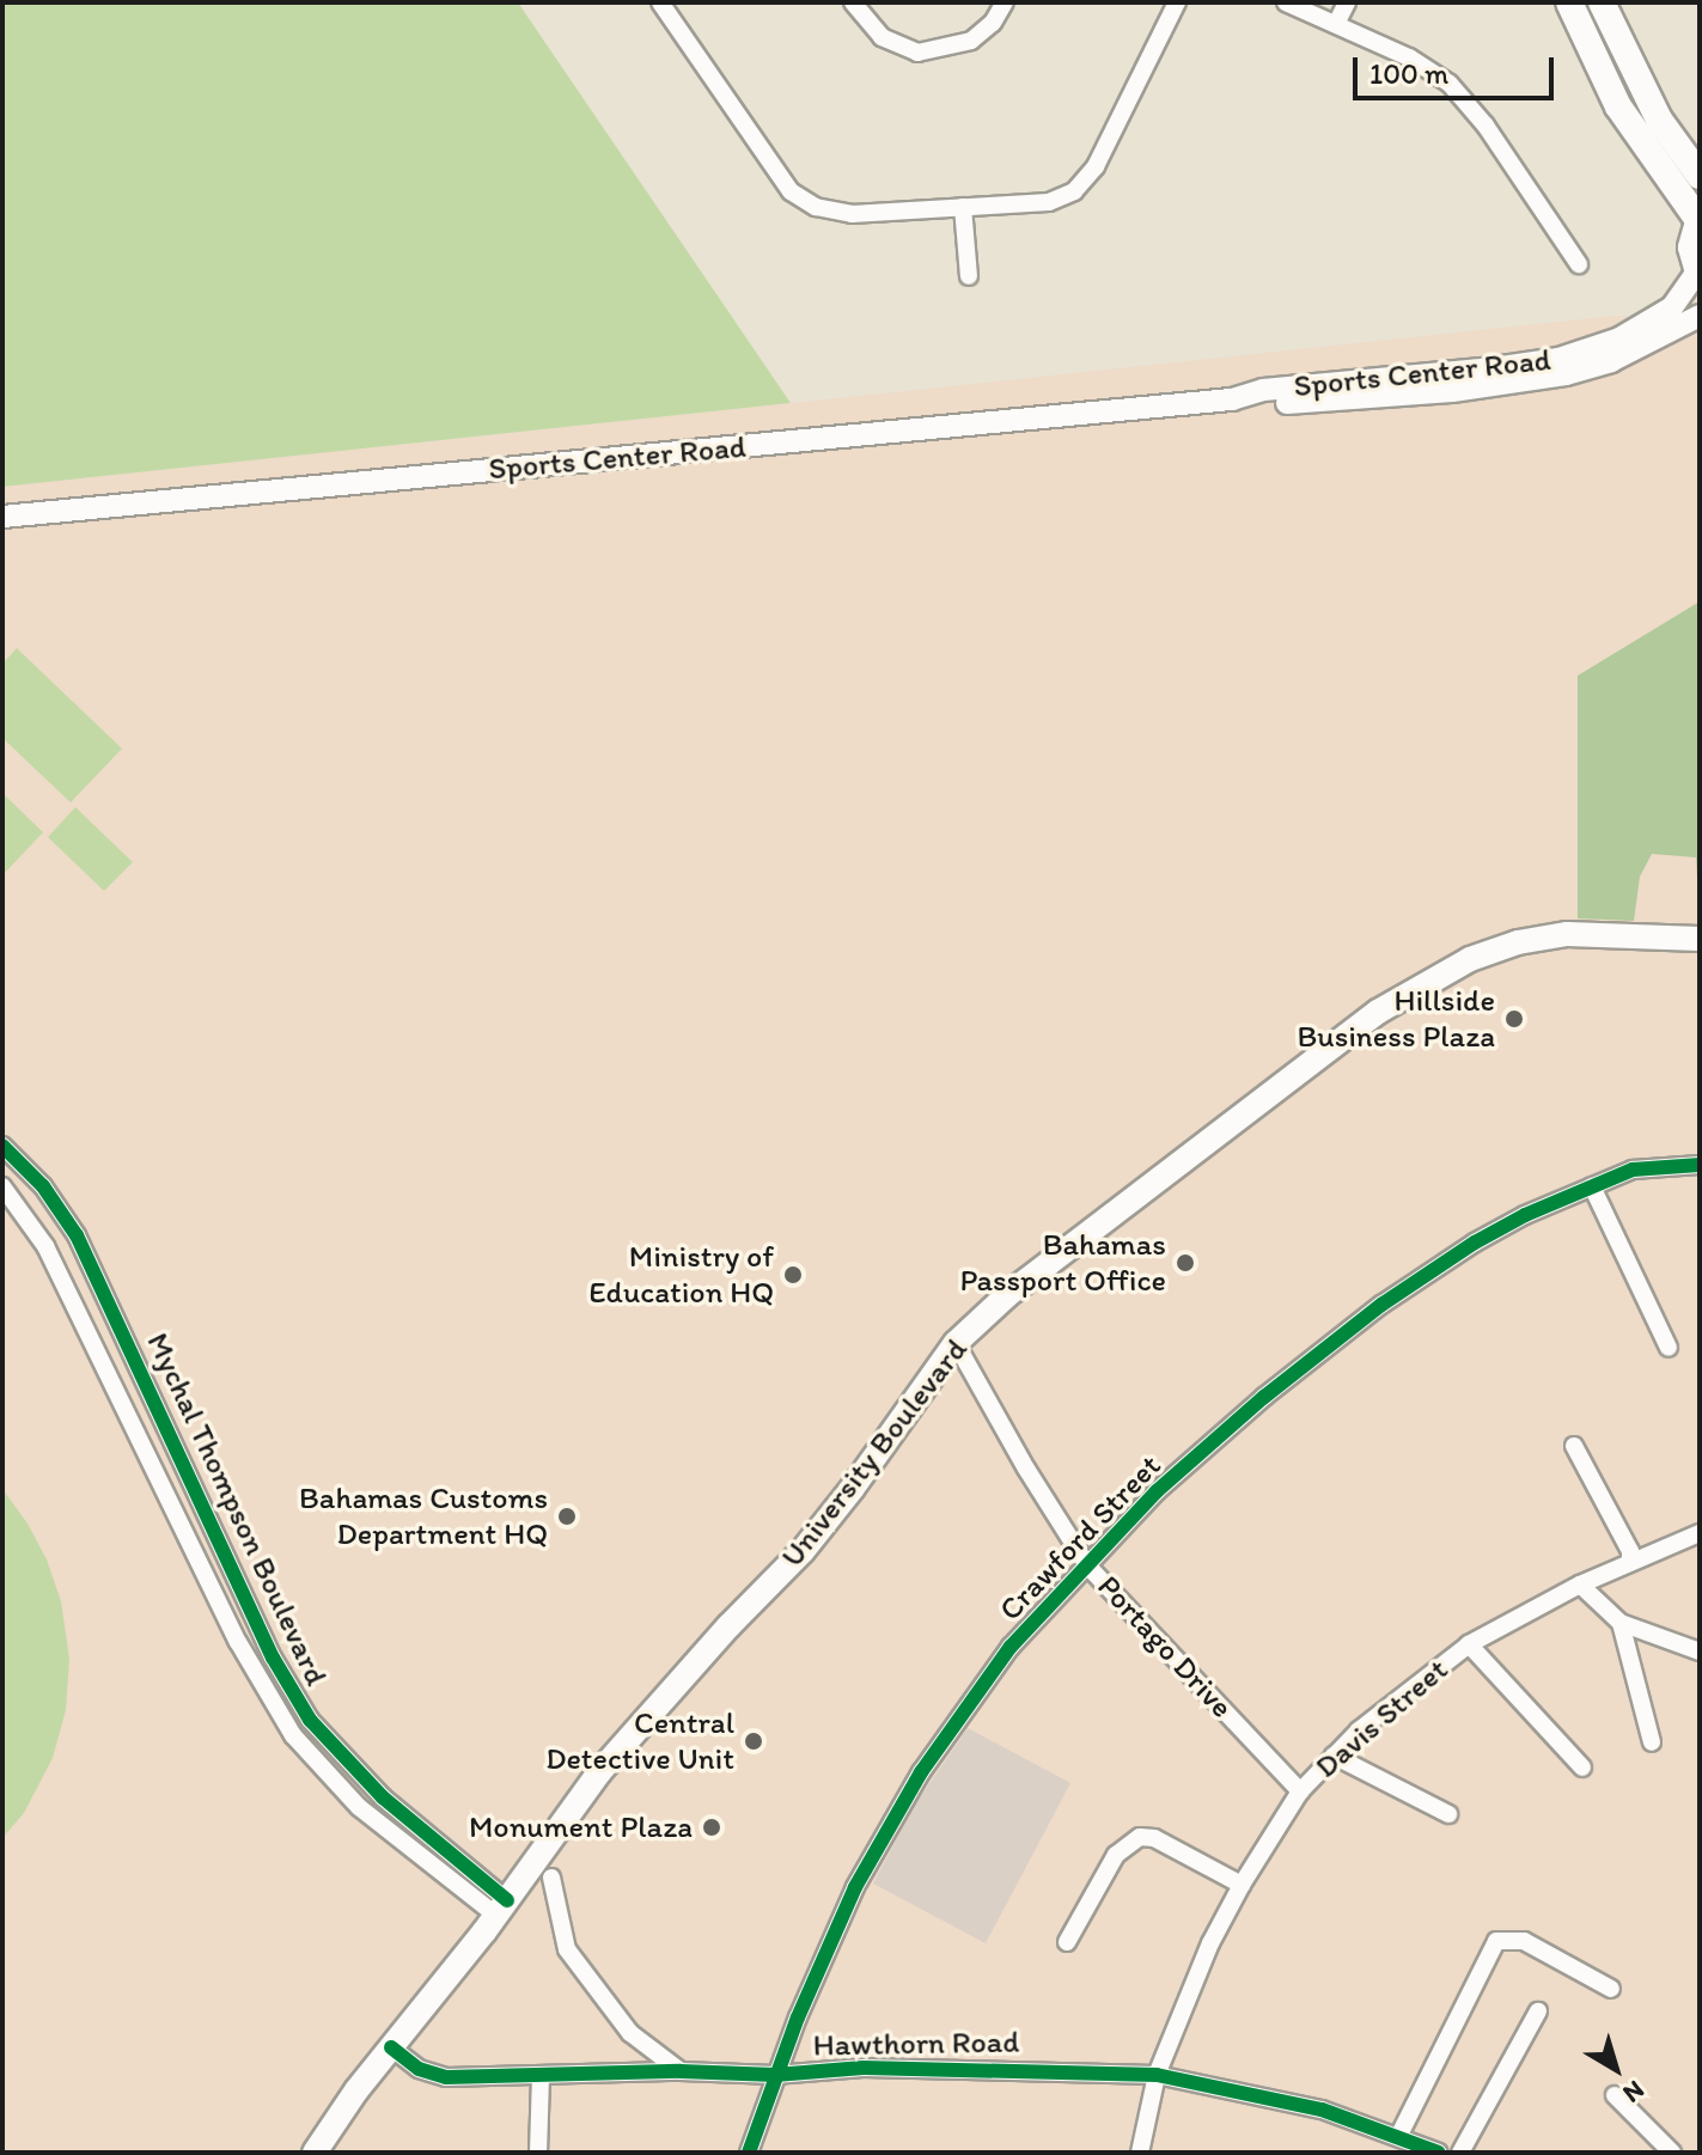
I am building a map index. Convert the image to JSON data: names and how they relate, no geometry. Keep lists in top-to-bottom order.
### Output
{
  "streets": {
    "main road": ["Sports Center Road", "University Boulevard"],
    "street": [
      "Mychal Thompson Boulevard",
      "Crawford Street",
      "Portago Drive",
      "Davis Street",
      "Hawthorn Road"
    ]
  },
  "crossings": [
    ["University Boulevard", "Mychal Thompson Boulevard"],
    ["University Boulevard", "Portago Drive"],
    ["University Boulevard", "Hawthorn Road"],
    ["Crawford Street", "Portago Drive"],
    ["Crawford Street", "Hawthorn Road"],
    ["Portago Drive", "Davis Street"],
    ["Davis Street", "Hawthorn Road"]
  ],
  "places": [
    "Hillside Business Plaza",
    "Bahamas Passport Office",
    "Ministry of Education HQ",
    "Bahamas Customs Department HQ",
    "Central Detective Unit",
    "Monument Plaza"
  ],
  "scale_bar": "100 m",
  "north": "bottom right"
}
